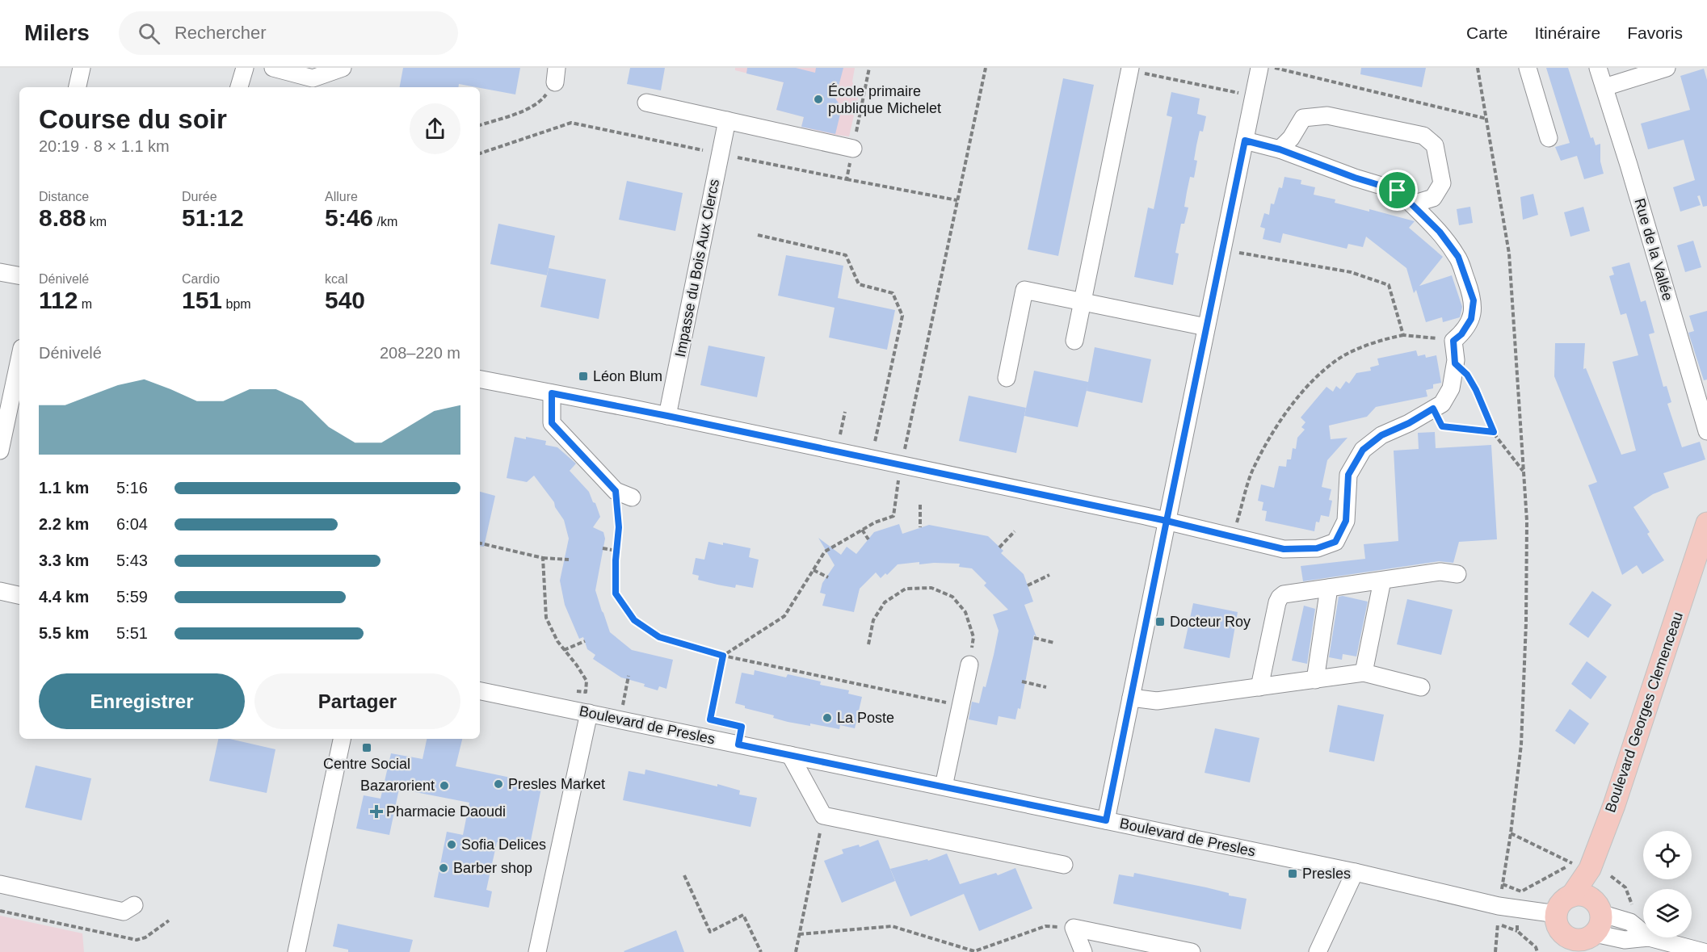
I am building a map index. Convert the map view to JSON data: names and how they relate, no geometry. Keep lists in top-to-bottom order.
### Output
{
  "streets": {
    "main road": ["Boulevard Georges Clemenceau"],
    "street": ["Rue de la Vallée", "Impasse du Bois Aux Clercs", "Boulevard de Presles"]
  },
  "crossings": [
    ["Boulevard Georges Clemenceau", "Boulevard de Presles"]
  ],
  "places": {
    "other": [
      "École primaire publique Michelet",
      "La Poste",
      "Presles Market",
      "Bazarorient",
      "Sofia Delices",
      "Barber shop"
    ],
    "transit": [
      "Léon Blum",
      "Docteur Roy",
      "Centre Social",
      "Presles"
    ],
    "health": ["Pharmacie Daoudi"]
  },
  "page": {
    "header": "Milers",
    "search": "Rechercher",
    "nav": ["Carte", "Itinéraire", "Favoris"],
    "heading": ["Course du soir", "20:19 · 8 × 1.1 km"],
    "stats": [
      ["Distance", "8.88 km"],
      ["Durée", "51:12"],
      ["Allure", "5:46 /km"],
      ["Dénivelé", "112 m"],
      ["Cardio", "151 bpm"],
      ["kcal", "540"]
    ],
    "chart": ["Dénivelé", "208–220 m"],
    "list": [
      {
        "name": "1.1 km",
        "note": "5:16"
      },
      {
        "name": "2.2 km",
        "note": "6:04"
      },
      {
        "name": "3.3 km",
        "note": "5:43"
      },
      {
        "name": "4.4 km",
        "note": "5:59"
      },
      {
        "name": "5.5 km",
        "note": "5:51"
      }
    ],
    "buttons": ["Enregistrer", "Partager"]
  }
}
